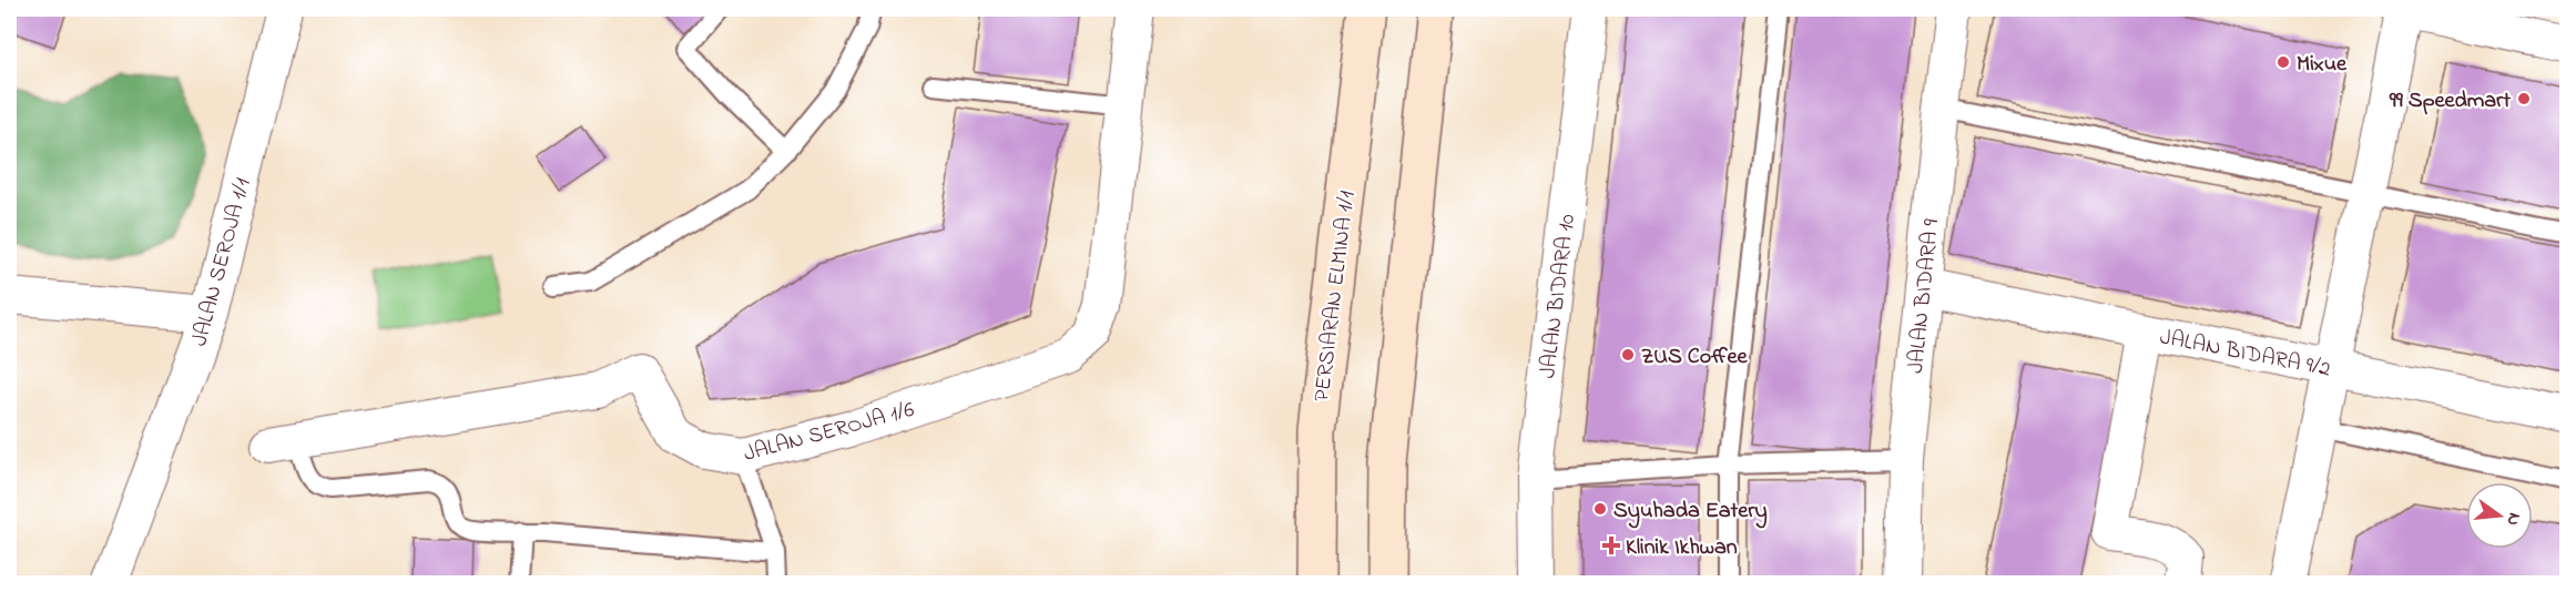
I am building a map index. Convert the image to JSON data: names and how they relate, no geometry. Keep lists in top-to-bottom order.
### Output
{
  "streets": {
    "main road": ["PERSIARAN ELMINA 1/1"],
    "street": [
      "JALAN SEROJA 1/1",
      "JALAN BIDARA 10",
      "JALAN BIDARA 9",
      "JALAN BIDARA 9/2",
      "JALAN SEROJA 1/6"
    ]
  },
  "crossings": [
    ["JALAN BIDARA 9", "JALAN BIDARA 9/2"]
  ],
  "places": {
    "other": [
      "Mixue",
      "99 Speedmart",
      "ZUS Coffee",
      "Syuhada Eatery"
    ],
    "health": ["Klinik Ikhwan"]
  },
  "north": "right"
}
